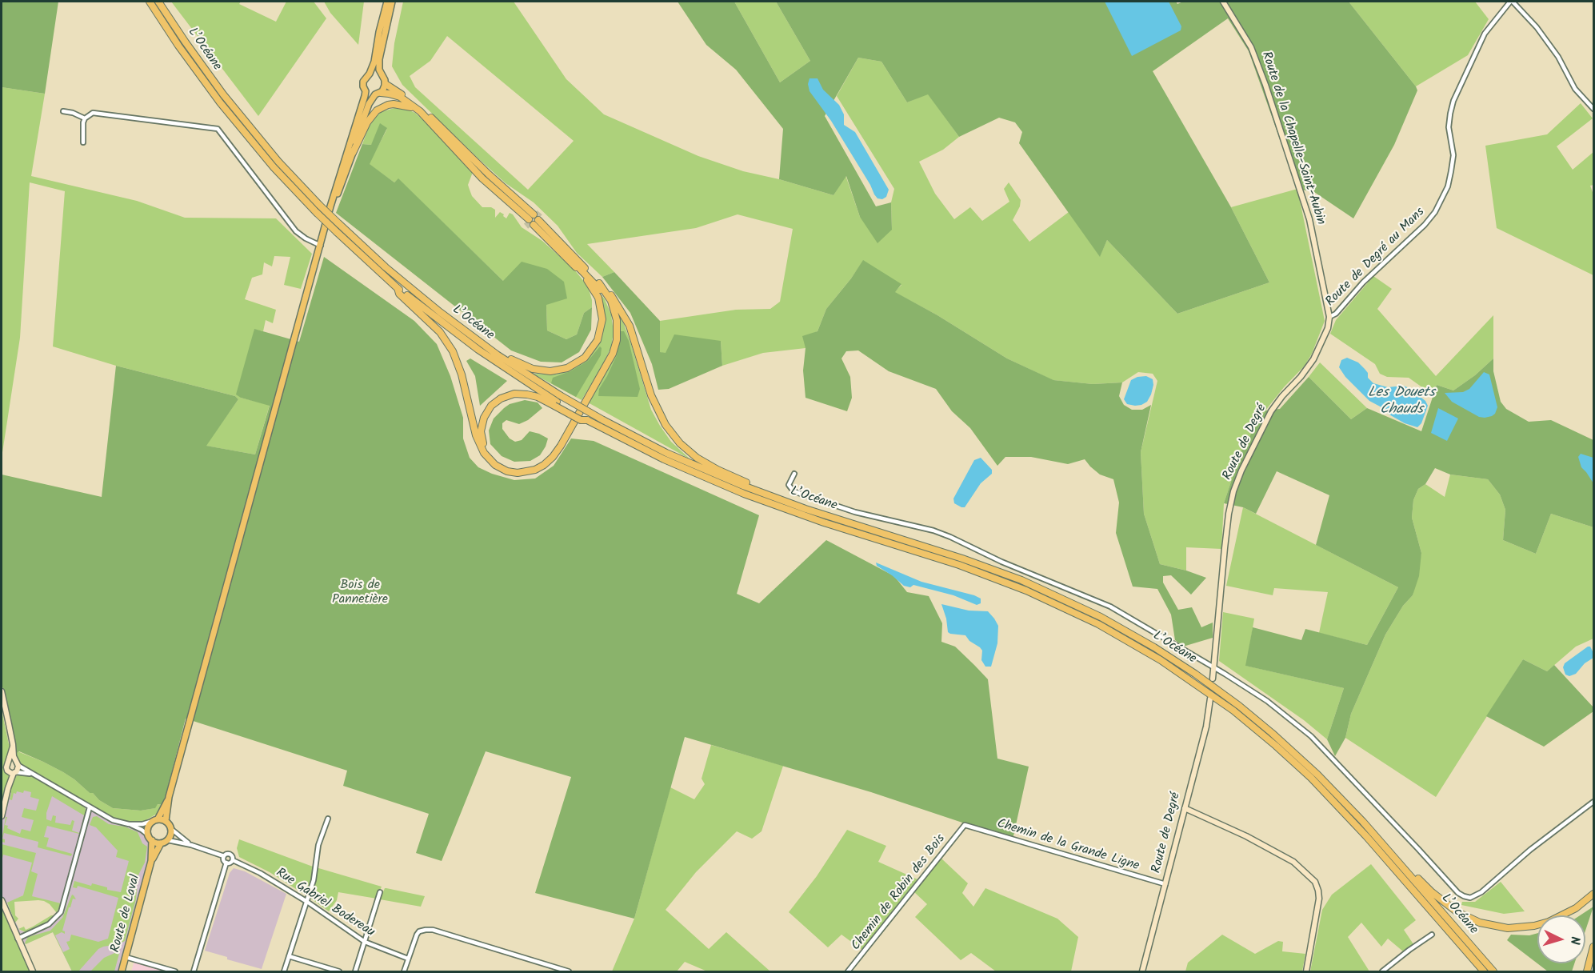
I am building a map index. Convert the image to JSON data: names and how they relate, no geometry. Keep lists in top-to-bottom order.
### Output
{
  "streets": {
    "highway": ["L’Océane"],
    "main road": ["Route de Laval"],
    "street": [
      "Route de la Chapelle-Saint-Aubin",
      "Route de Degré au Mans",
      "Route de Degré",
      "Chemin de la Grande Ligne",
      "Chemin de Robin des Bois",
      "Rue Gabriel Bodereau"
    ]
  },
  "crossings": [
    ["Route de la Chapelle-Saint-Aubin", "Route de Degré au Mans"],
    ["Route de la Chapelle-Saint-Aubin", "Route de Degré"],
    ["Route de Degré au Mans", "Route de Degré"],
    ["Route de Degré", "Chemin de la Grande Ligne"],
    ["Chemin de la Grande Ligne", "Chemin de Robin des Bois"]
  ],
  "water": ["Les Douets Chauds"],
  "parks": ["Bois de Pannetière"],
  "north": "right"
}
